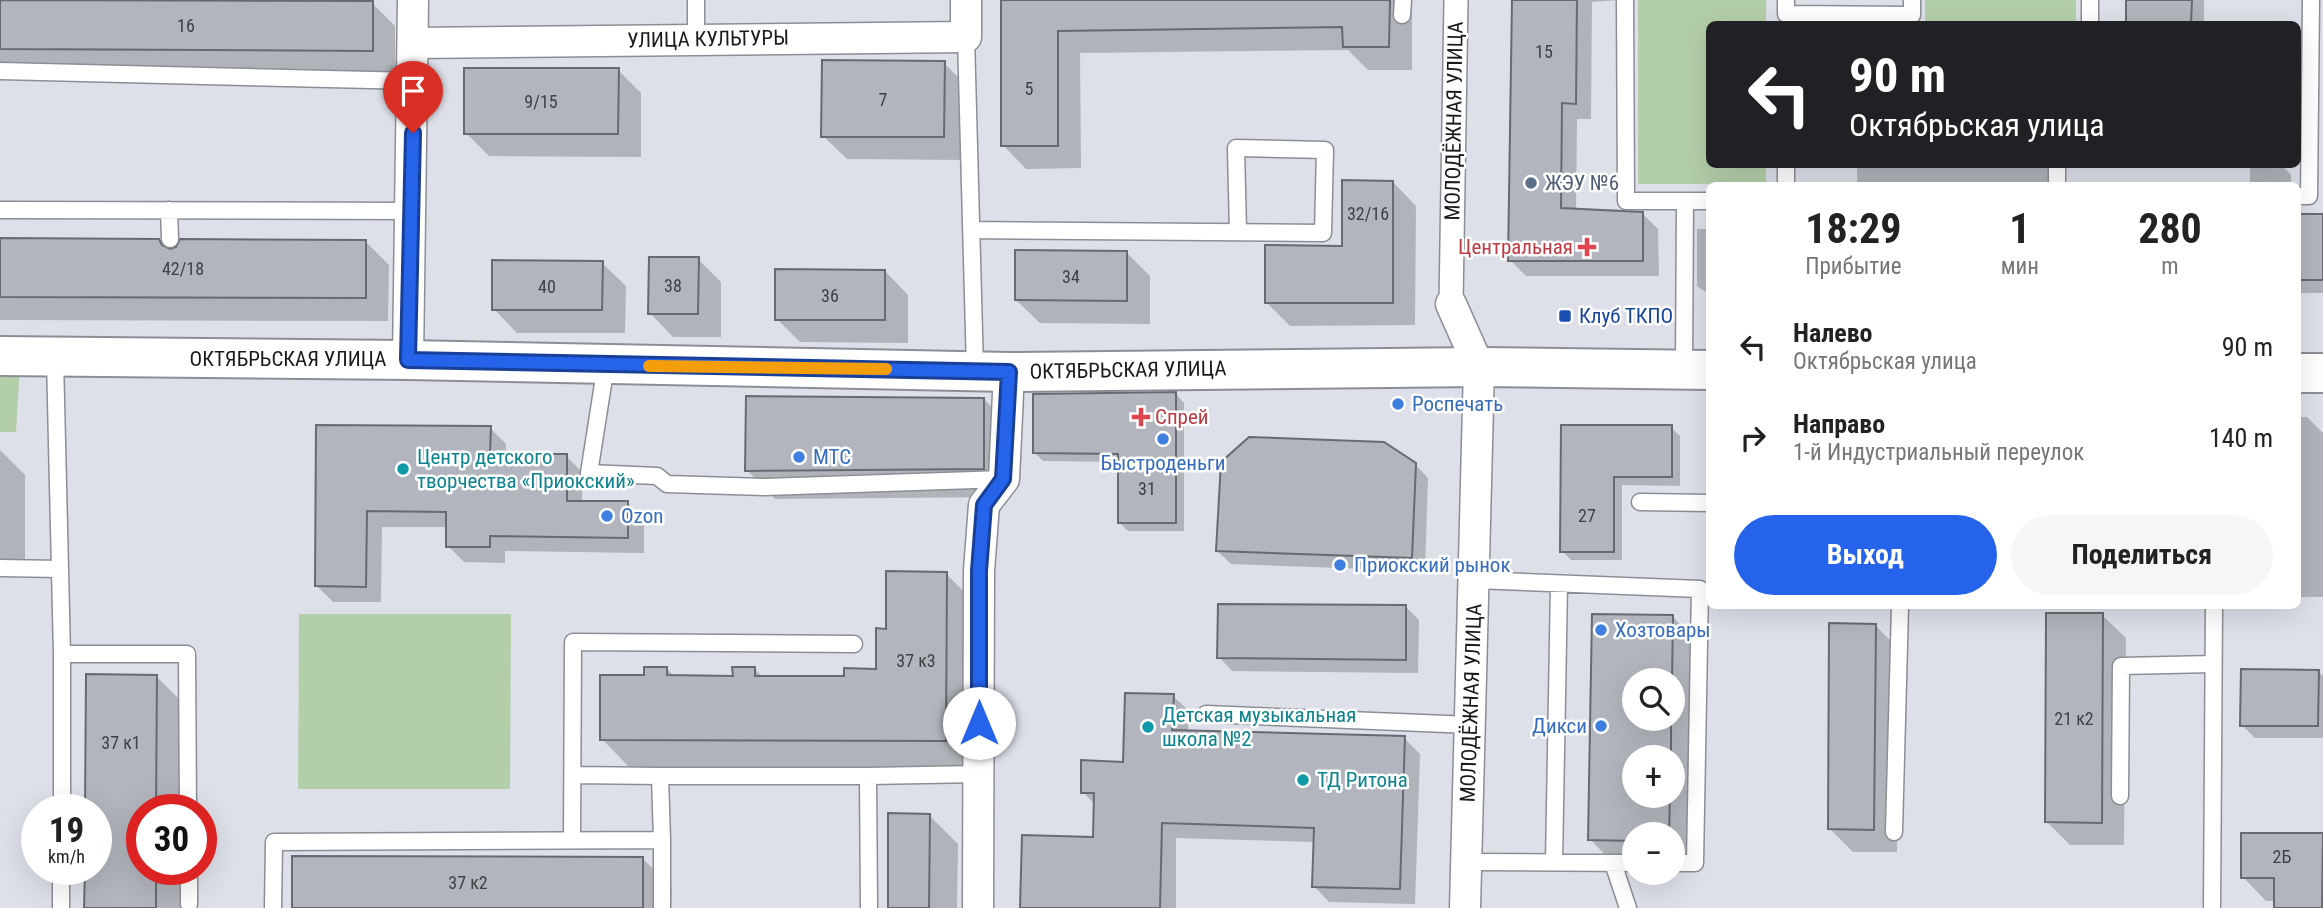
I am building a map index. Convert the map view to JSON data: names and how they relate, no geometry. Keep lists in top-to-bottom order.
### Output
{
  "streets": {
    "main road": ["ОКТЯБРЬСКАЯ УЛИЦА"],
    "street": ["УЛИЦА КУЛЬТУРЫ", "МОЛОДЁЖНАЯ УЛИЦА"]
  },
  "crossings": [
    ["МОЛОДЁЖНАЯ УЛИЦА", "ОКТЯБРЬСКАЯ УЛИЦА"]
  ],
  "places": {
    "other": [
      "ЖЭУ №6",
      "Роспечать",
      "Быстроденьги",
      "МТС",
      "Центр детского творчества «Приокский»",
      "Ozon",
      "Приокский рынок",
      "Хозтовары",
      "Дикси",
      "Детская музыкальная школа №2",
      "ТД Ритона"
    ],
    "health": ["Центральная", "Спрей"],
    "transit": ["Клуб ТКПО"]
  },
  "house_numbers": [
    "16",
    "15",
    "5",
    "7",
    "9/15",
    "32/16",
    "42/18",
    "34",
    "38",
    "40",
    "36",
    "31",
    "27",
    "37 к3",
    "21 к2",
    "37 к1",
    "2Б",
    "37 к2"
  ],
  "page": {
    "turn": ["90 m", "Октябрьская улица"],
    "eta": [
      "18:29",
      "Прибытие",
      "1",
      "мин",
      "280",
      "m"
    ],
    "list": [
      {
        "name": "Налево",
        "note": "Октябрьская улица",
        "value": "90 m"
      },
      {
        "name": "Направо",
        "note": "1-й Индустриальный переулок",
        "value": "140 m"
      }
    ],
    "buttons": ["Выход", "Поделиться"],
    "map_buttons": ["+", "−"],
    "speed": "19 km/h",
    "limit": "30"
  }
}
